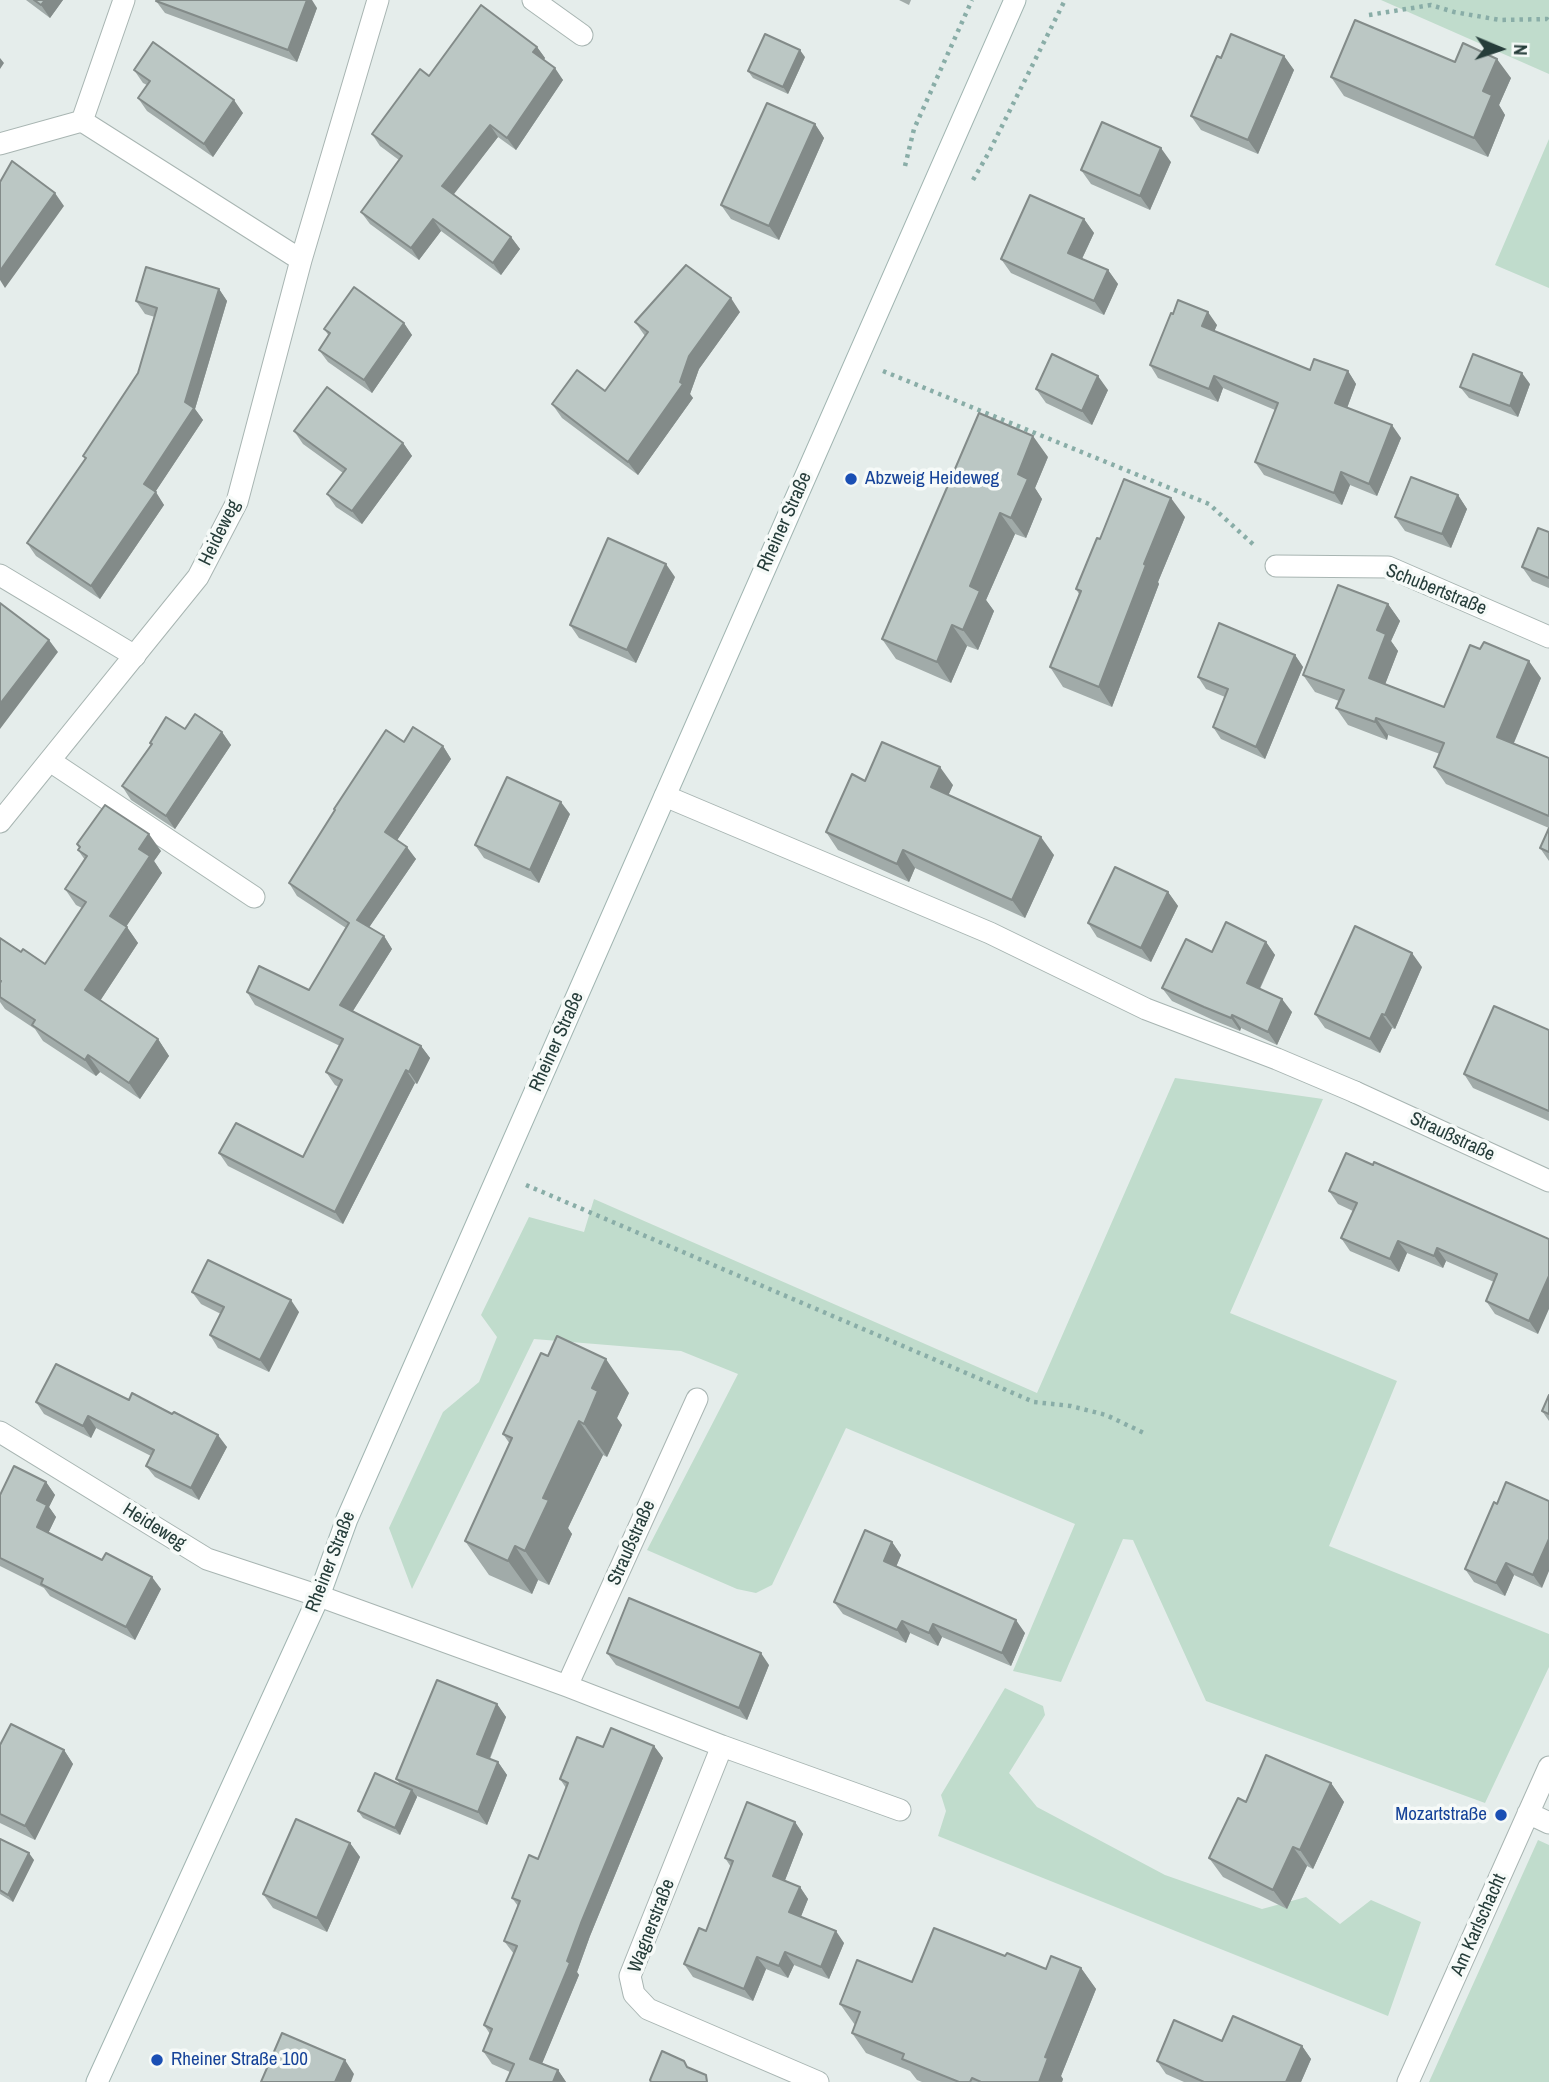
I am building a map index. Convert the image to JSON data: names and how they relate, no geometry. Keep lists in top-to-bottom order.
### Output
{
  "streets": {
    "street": [
      "Rheiner Straße",
      "Heideweg",
      "Schubertstraße",
      "Straußstraße",
      "Am Karlschacht",
      "Wagnerstraße"
    ]
  },
  "crossings": [
    ["Rheiner Straße", "Heideweg"],
    ["Rheiner Straße", "Straußstraße"]
  ],
  "places": ["Abzweig Heideweg", "Mozartstraße", "Rheiner Straße 100"],
  "north": "right"
}
